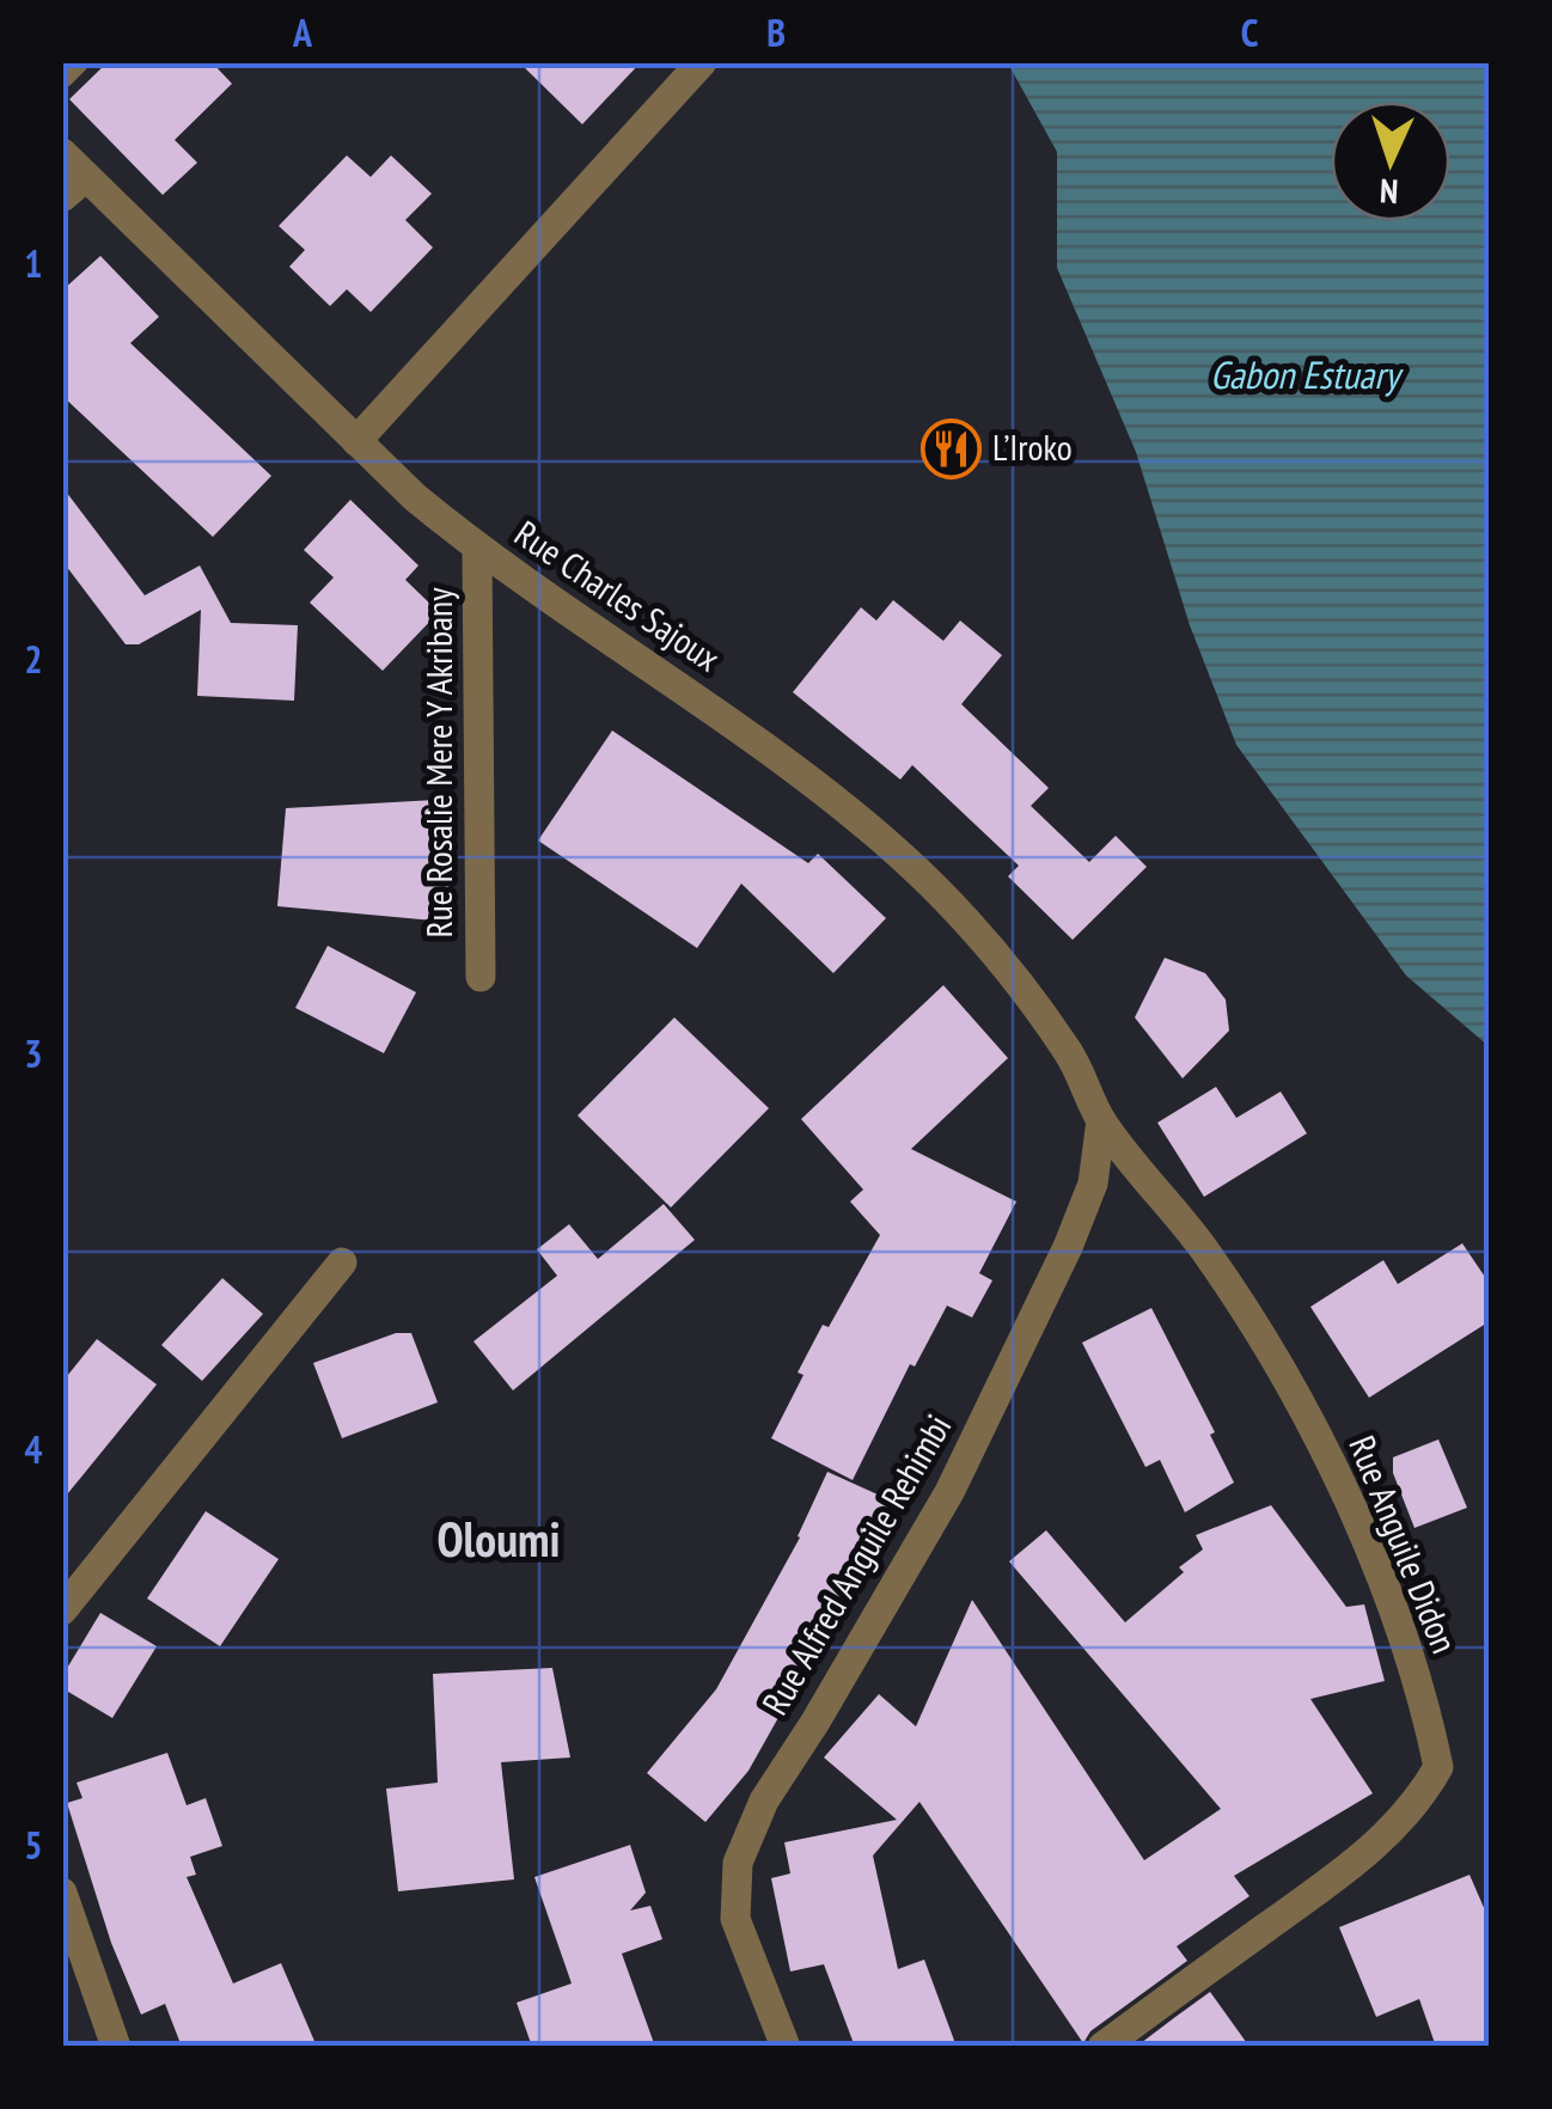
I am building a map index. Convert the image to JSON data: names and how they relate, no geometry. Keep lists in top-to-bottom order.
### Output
{
  "streets": {
    "street": [
      "Rue Charles Sajoux",
      "Rue Rosalie Mere Y Akribany",
      "Rue Anguile Didon",
      "Rue Alfred Anguile Rehimbi"
    ]
  },
  "crossings": [
    ["Rue Charles Sajoux", "Rue Rosalie Mere Y Akribany"],
    ["Rue Charles Sajoux", "Rue Anguile Didon"],
    ["Rue Charles Sajoux", "Rue Alfred Anguile Rehimbi"],
    ["Rue Anguile Didon", "Rue Alfred Anguile Rehimbi"]
  ],
  "districts": ["Oloumi"],
  "water": ["Gabon Estuary"],
  "places": {
    "restaurant": ["L’Iroko"]
  },
  "north": "bottom",
  "grid": {
    "columns": ["A", "B", "C"],
    "rows": [
      "1",
      "2",
      "3",
      "4",
      "5"
    ]
  }
}
